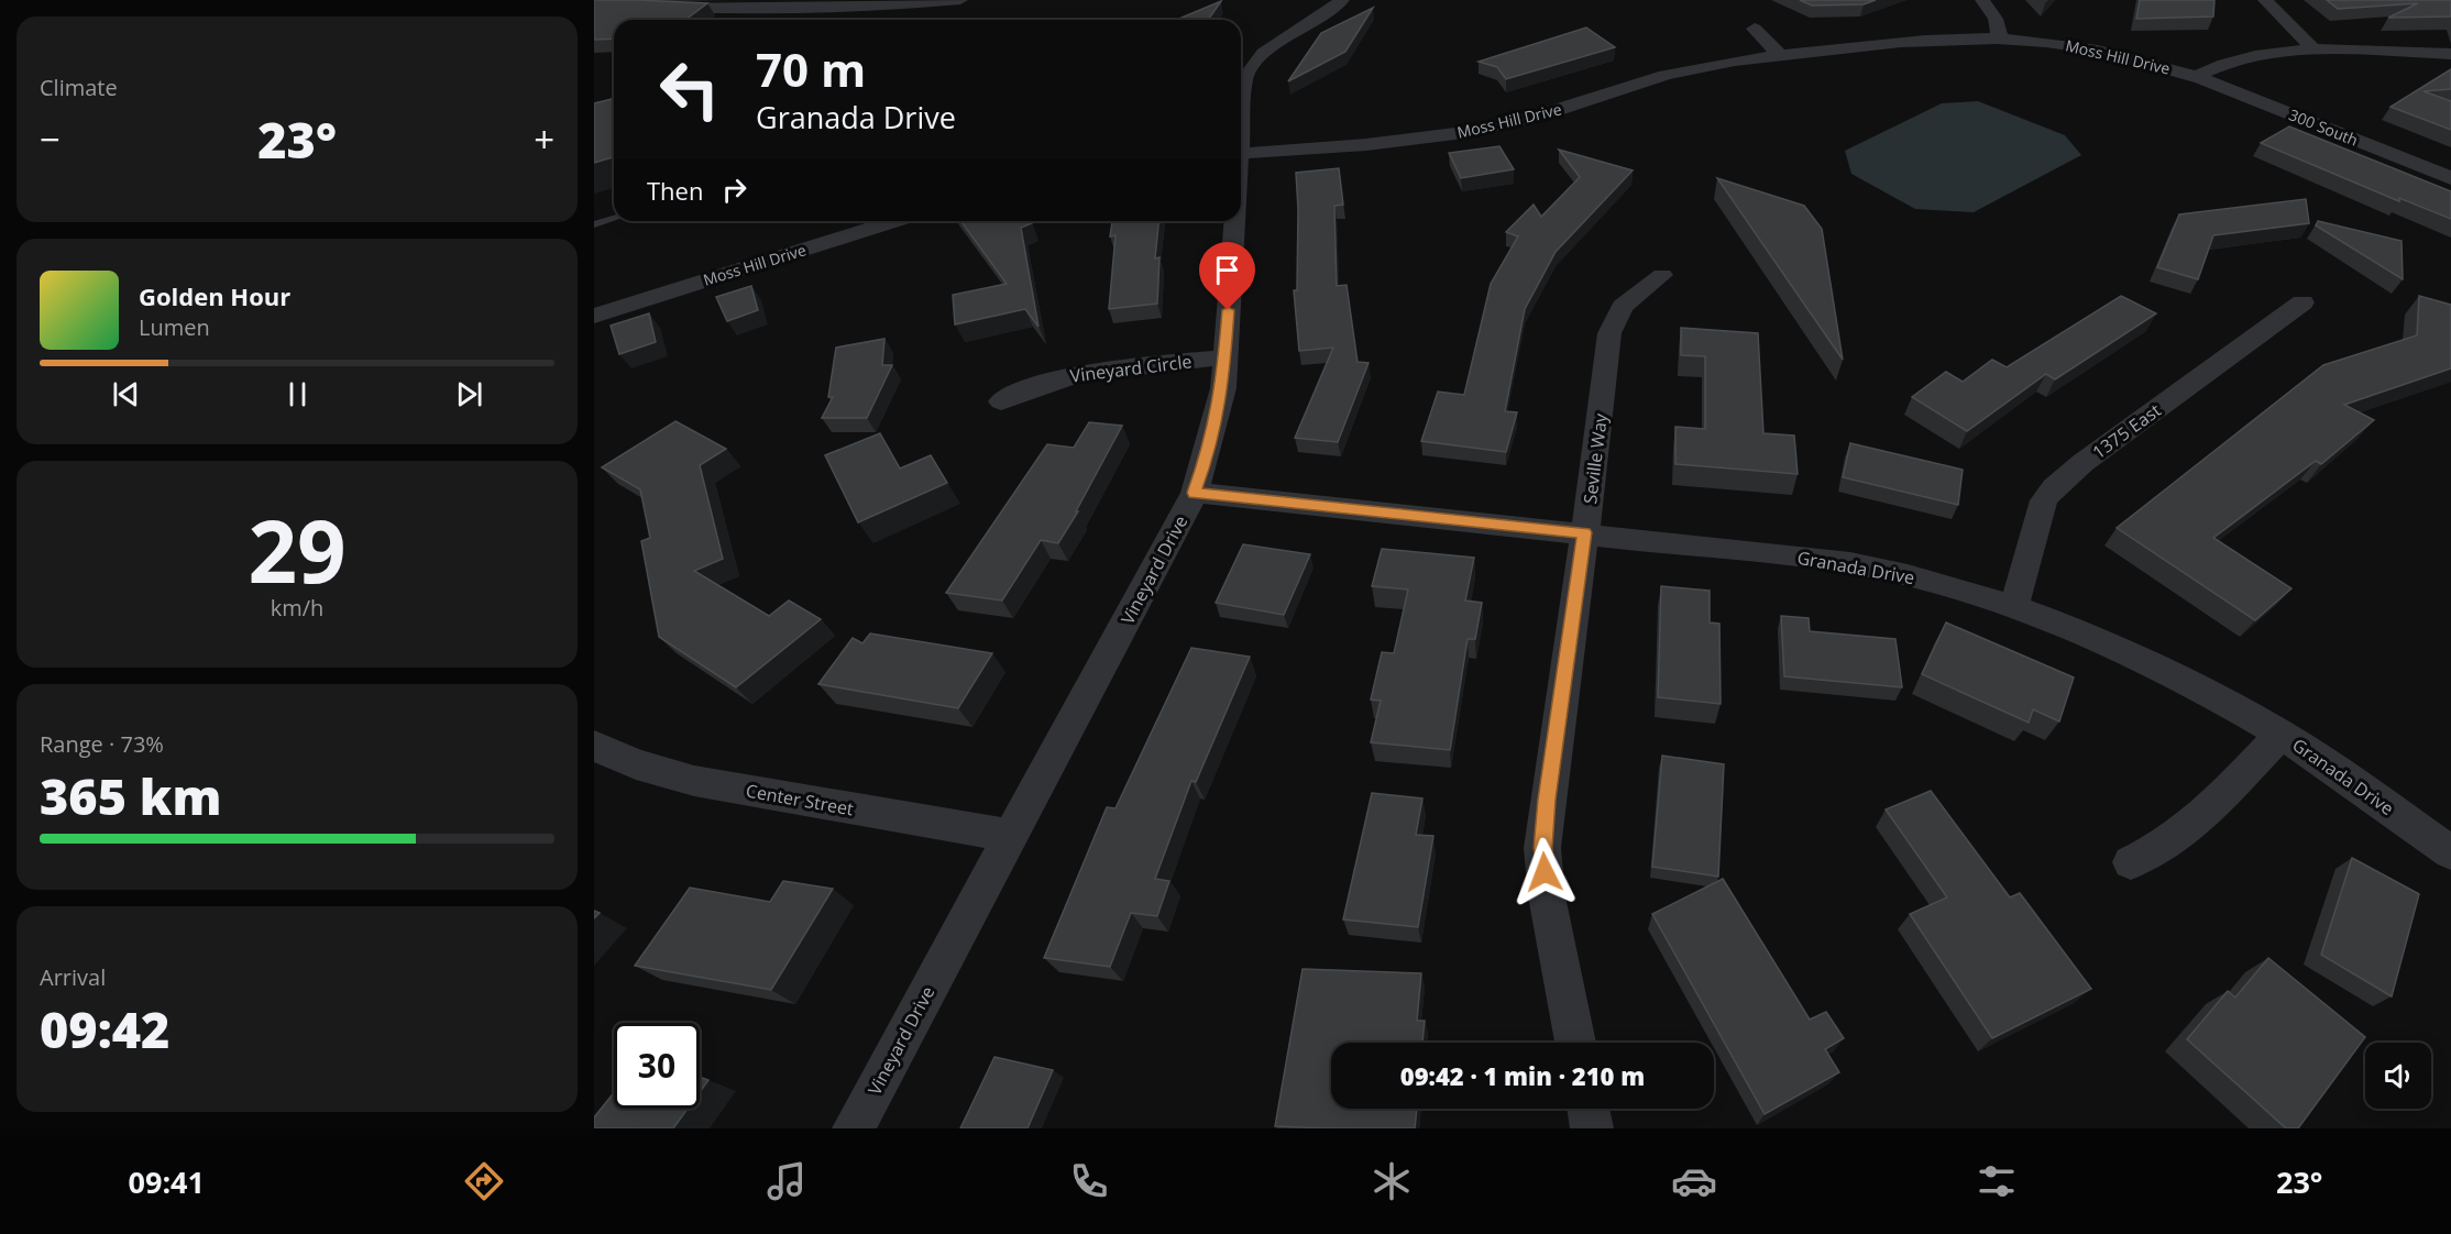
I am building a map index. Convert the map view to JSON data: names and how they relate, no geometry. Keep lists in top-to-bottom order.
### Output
{
  "streets": {
    "street": [
      "Moss Hill Drive",
      "300 South",
      "Vineyard Circle",
      "1375 East",
      "Seville Way",
      "Granada Drive",
      "Vineyard Drive",
      "Center Street"
    ]
  },
  "crossings": [
    ["Moss Hill Drive", "300 South"],
    ["Vineyard Circle", "Vineyard Drive"],
    ["1375 East", "Granada Drive"],
    ["Seville Way", "Granada Drive"],
    ["Granada Drive", "Vineyard Drive"],
    ["Vineyard Drive", "Center Street"]
  ],
  "page": {
    "tile": [
      "Climate",
      ["29", "km/h"],
      ["Range · 73%", "365 km"],
      ["Arrival", "09:42"]
    ],
    "turn": ["70 m", "Granada Drive"],
    "heat": ["−", "23°", "+"],
    "then": "Then",
    "song": ["Golden Hour", "Lumen"],
    "limit": "30",
    "trip": "09:42 · 1 min · 210 m",
    "tabs": ["09:41", "23°"]
  }
}
